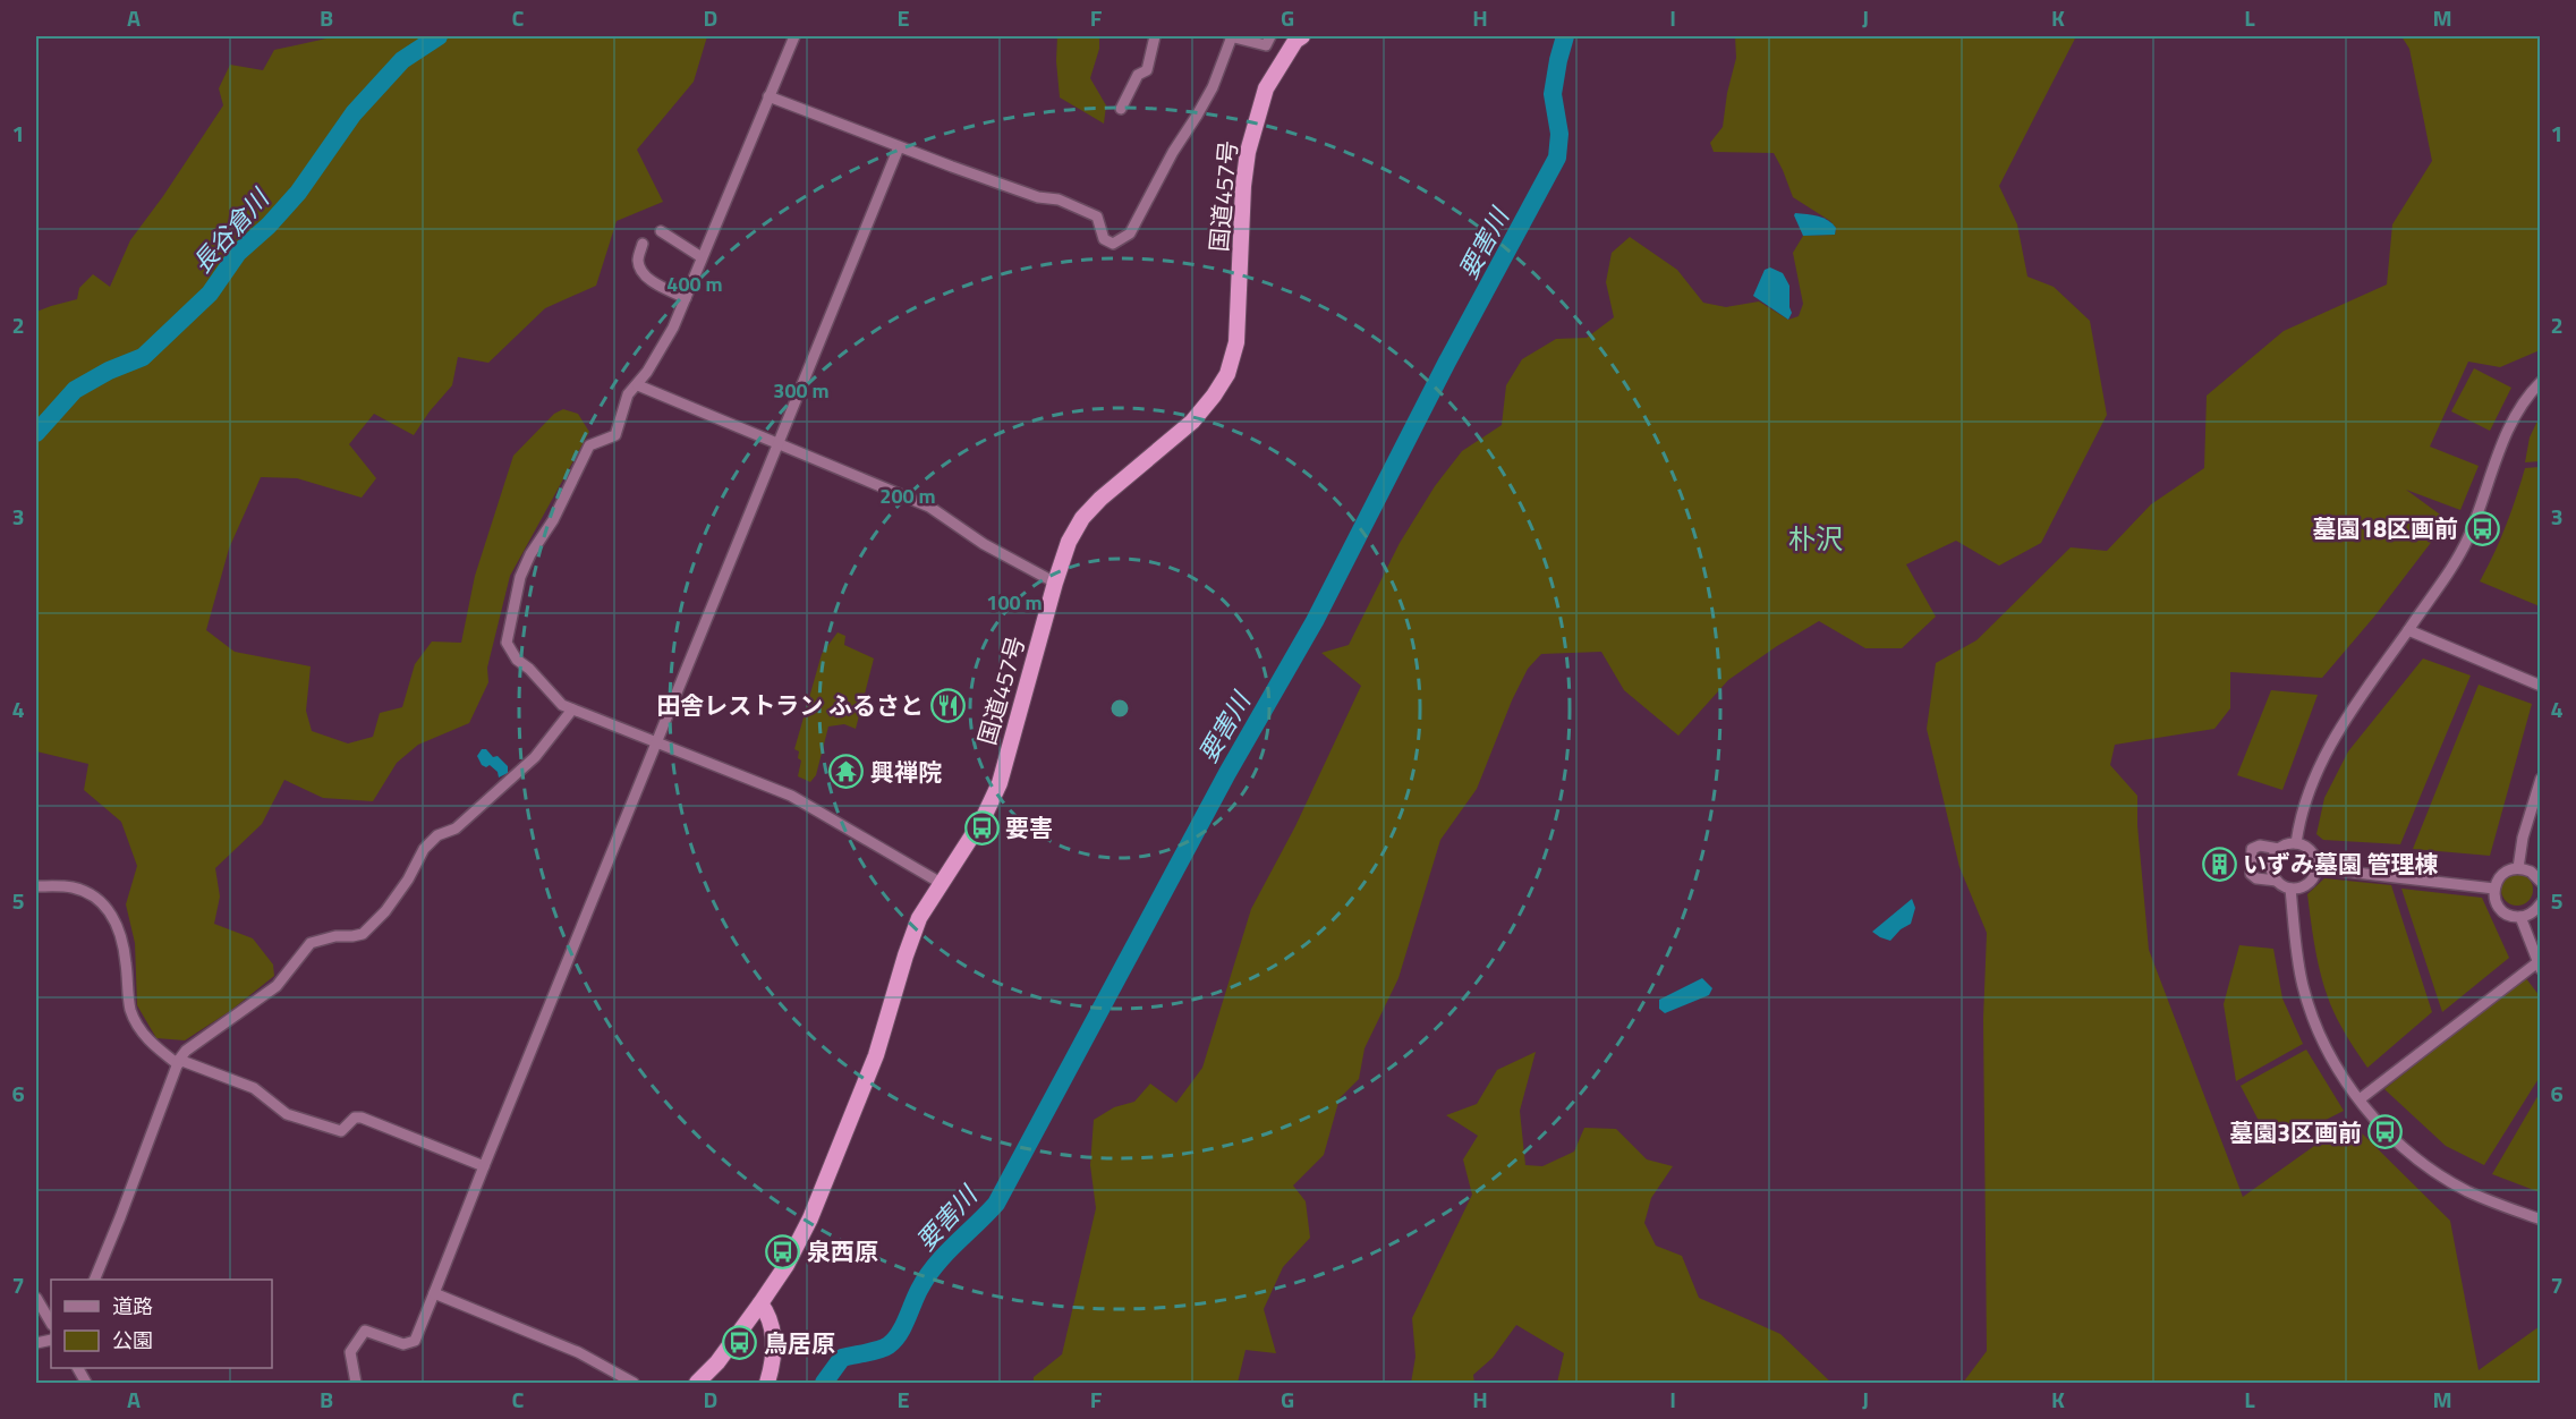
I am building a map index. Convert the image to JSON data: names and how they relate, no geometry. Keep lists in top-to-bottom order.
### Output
{
  "streets": {
    "highway": ["国道457号"]
  },
  "districts": ["朴沢"],
  "water": ["長谷倉川", "要害川"],
  "places": {
    "bus stop": [
      "墓園18区画前",
      "要害",
      "墓園3区画前",
      "泉西原",
      "鳥居原"
    ],
    "restaurant": ["田舎レストラン ふるさと"],
    "temple": ["興禅院"],
    "building": ["いずみ墓園 管理棟"]
  },
  "legend": ["道路", "公園"],
  "grid": {
    "columns": [
      "A",
      "B",
      "C",
      "D",
      "E",
      "F",
      "G",
      "H",
      "I",
      "J",
      "K",
      "L",
      "M"
    ],
    "rows": [
      "1",
      "2",
      "3",
      "4",
      "5",
      "6",
      "7"
    ]
  },
  "rings": [
    "400 m",
    "300 m",
    "200 m",
    "100 m"
  ]
}
